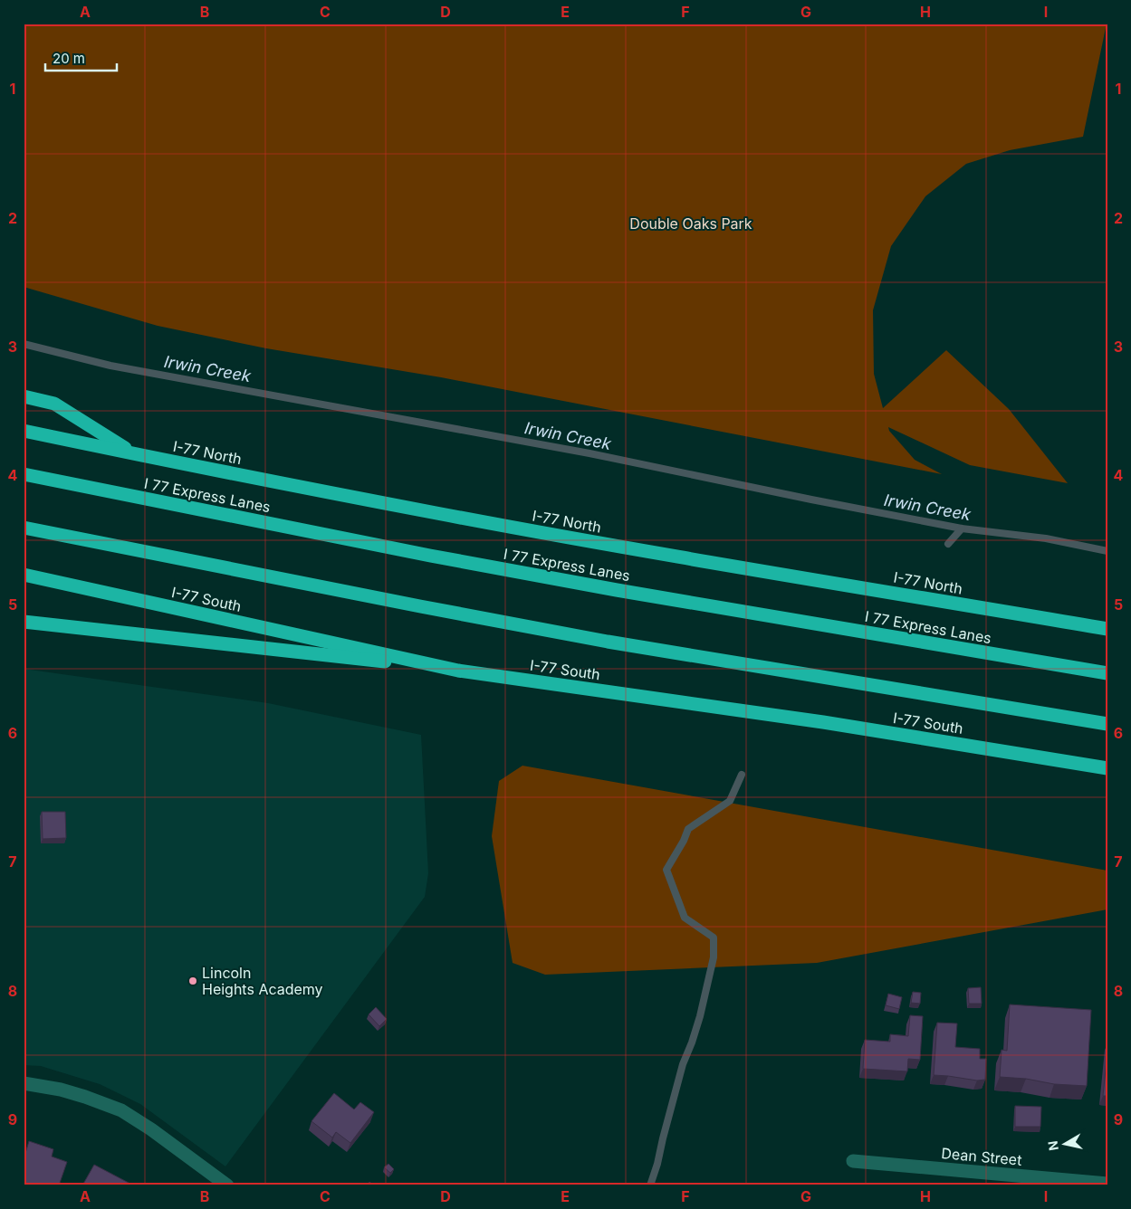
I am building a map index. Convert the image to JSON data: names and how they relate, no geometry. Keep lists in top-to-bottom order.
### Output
{
  "streets": {
    "highway": ["I-77 North", "I 77 Express Lanes", "I-77 South"],
    "street": ["Dean Street"]
  },
  "water": ["Irwin Creek"],
  "parks": ["Double Oaks Park"],
  "places": ["Lincoln Heights Academy"],
  "scale_bar": "20 m",
  "north": "left",
  "grid": {
    "columns": [
      "A",
      "B",
      "C",
      "D",
      "E",
      "F",
      "G",
      "H",
      "I"
    ],
    "rows": [
      "1",
      "2",
      "3",
      "4",
      "5",
      "6",
      "7",
      "8",
      "9"
    ]
  }
}
